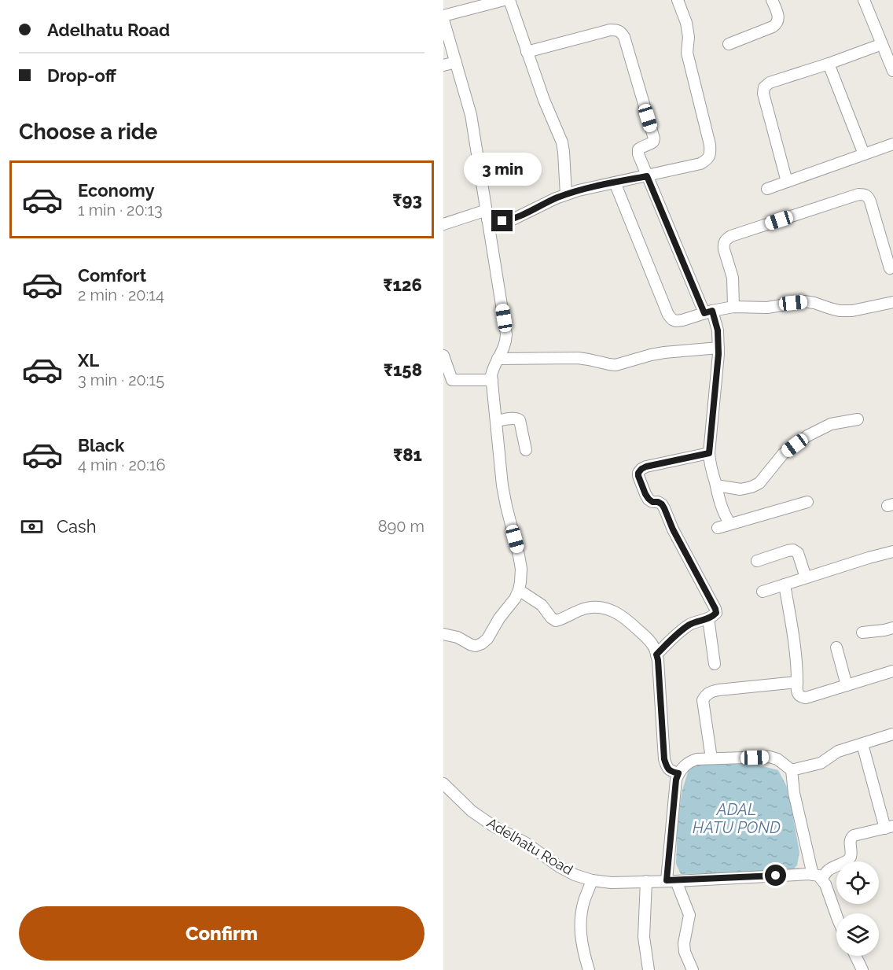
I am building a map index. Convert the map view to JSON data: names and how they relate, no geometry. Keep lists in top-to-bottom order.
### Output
{
  "streets": {
    "street": ["Adelhatu Road"]
  },
  "water": ["ADAL HATU POND"],
  "page": {
    "banner": ["Adelhatu Road", "Drop-off"],
    "heading": "Choose a ride",
    "bubble": "3 min",
    "list": [
      {
        "name": "Economy",
        "note": "1 min · 20:13",
        "value": "₹93"
      },
      {
        "name": "Comfort",
        "note": "2 min · 20:14",
        "value": "₹126"
      },
      {
        "name": "XL",
        "note": "3 min · 20:15",
        "value": "₹158"
      },
      {
        "name": "Black",
        "note": "4 min · 20:16",
        "value": "₹81"
      }
    ],
    "pay": ["Cash", "890 m"],
    "buttons": "Confirm"
  }
}
